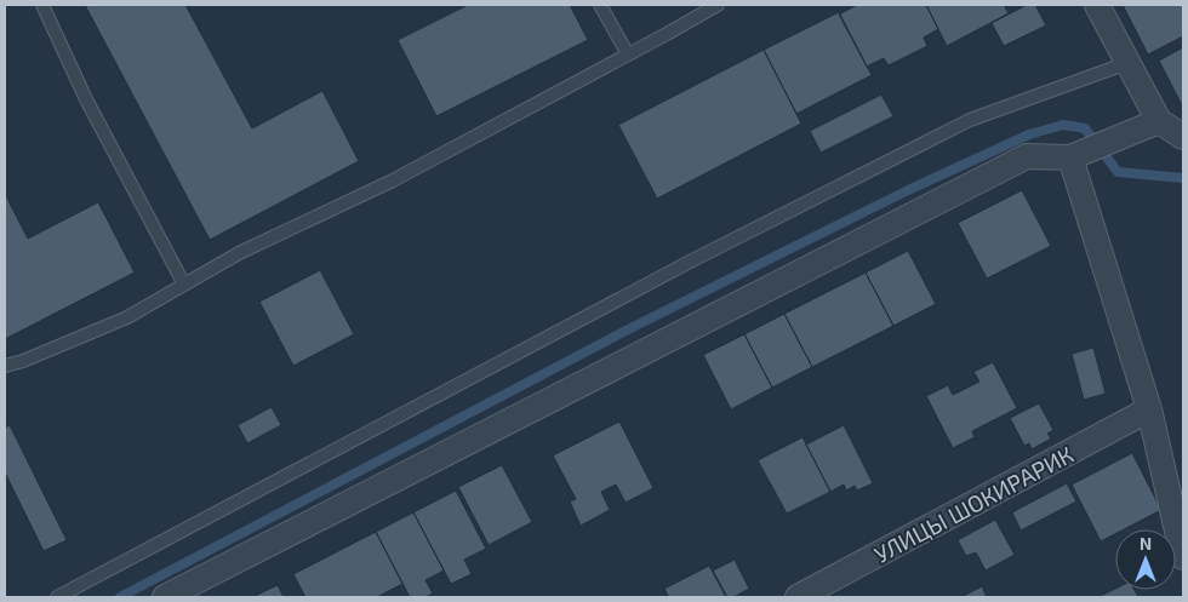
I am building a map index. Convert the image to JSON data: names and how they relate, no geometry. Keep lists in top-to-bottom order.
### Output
{
  "streets": {
    "street": ["УЛИЦЫ ШОКИРАРИК"]
  },
  "north": "top"
}
